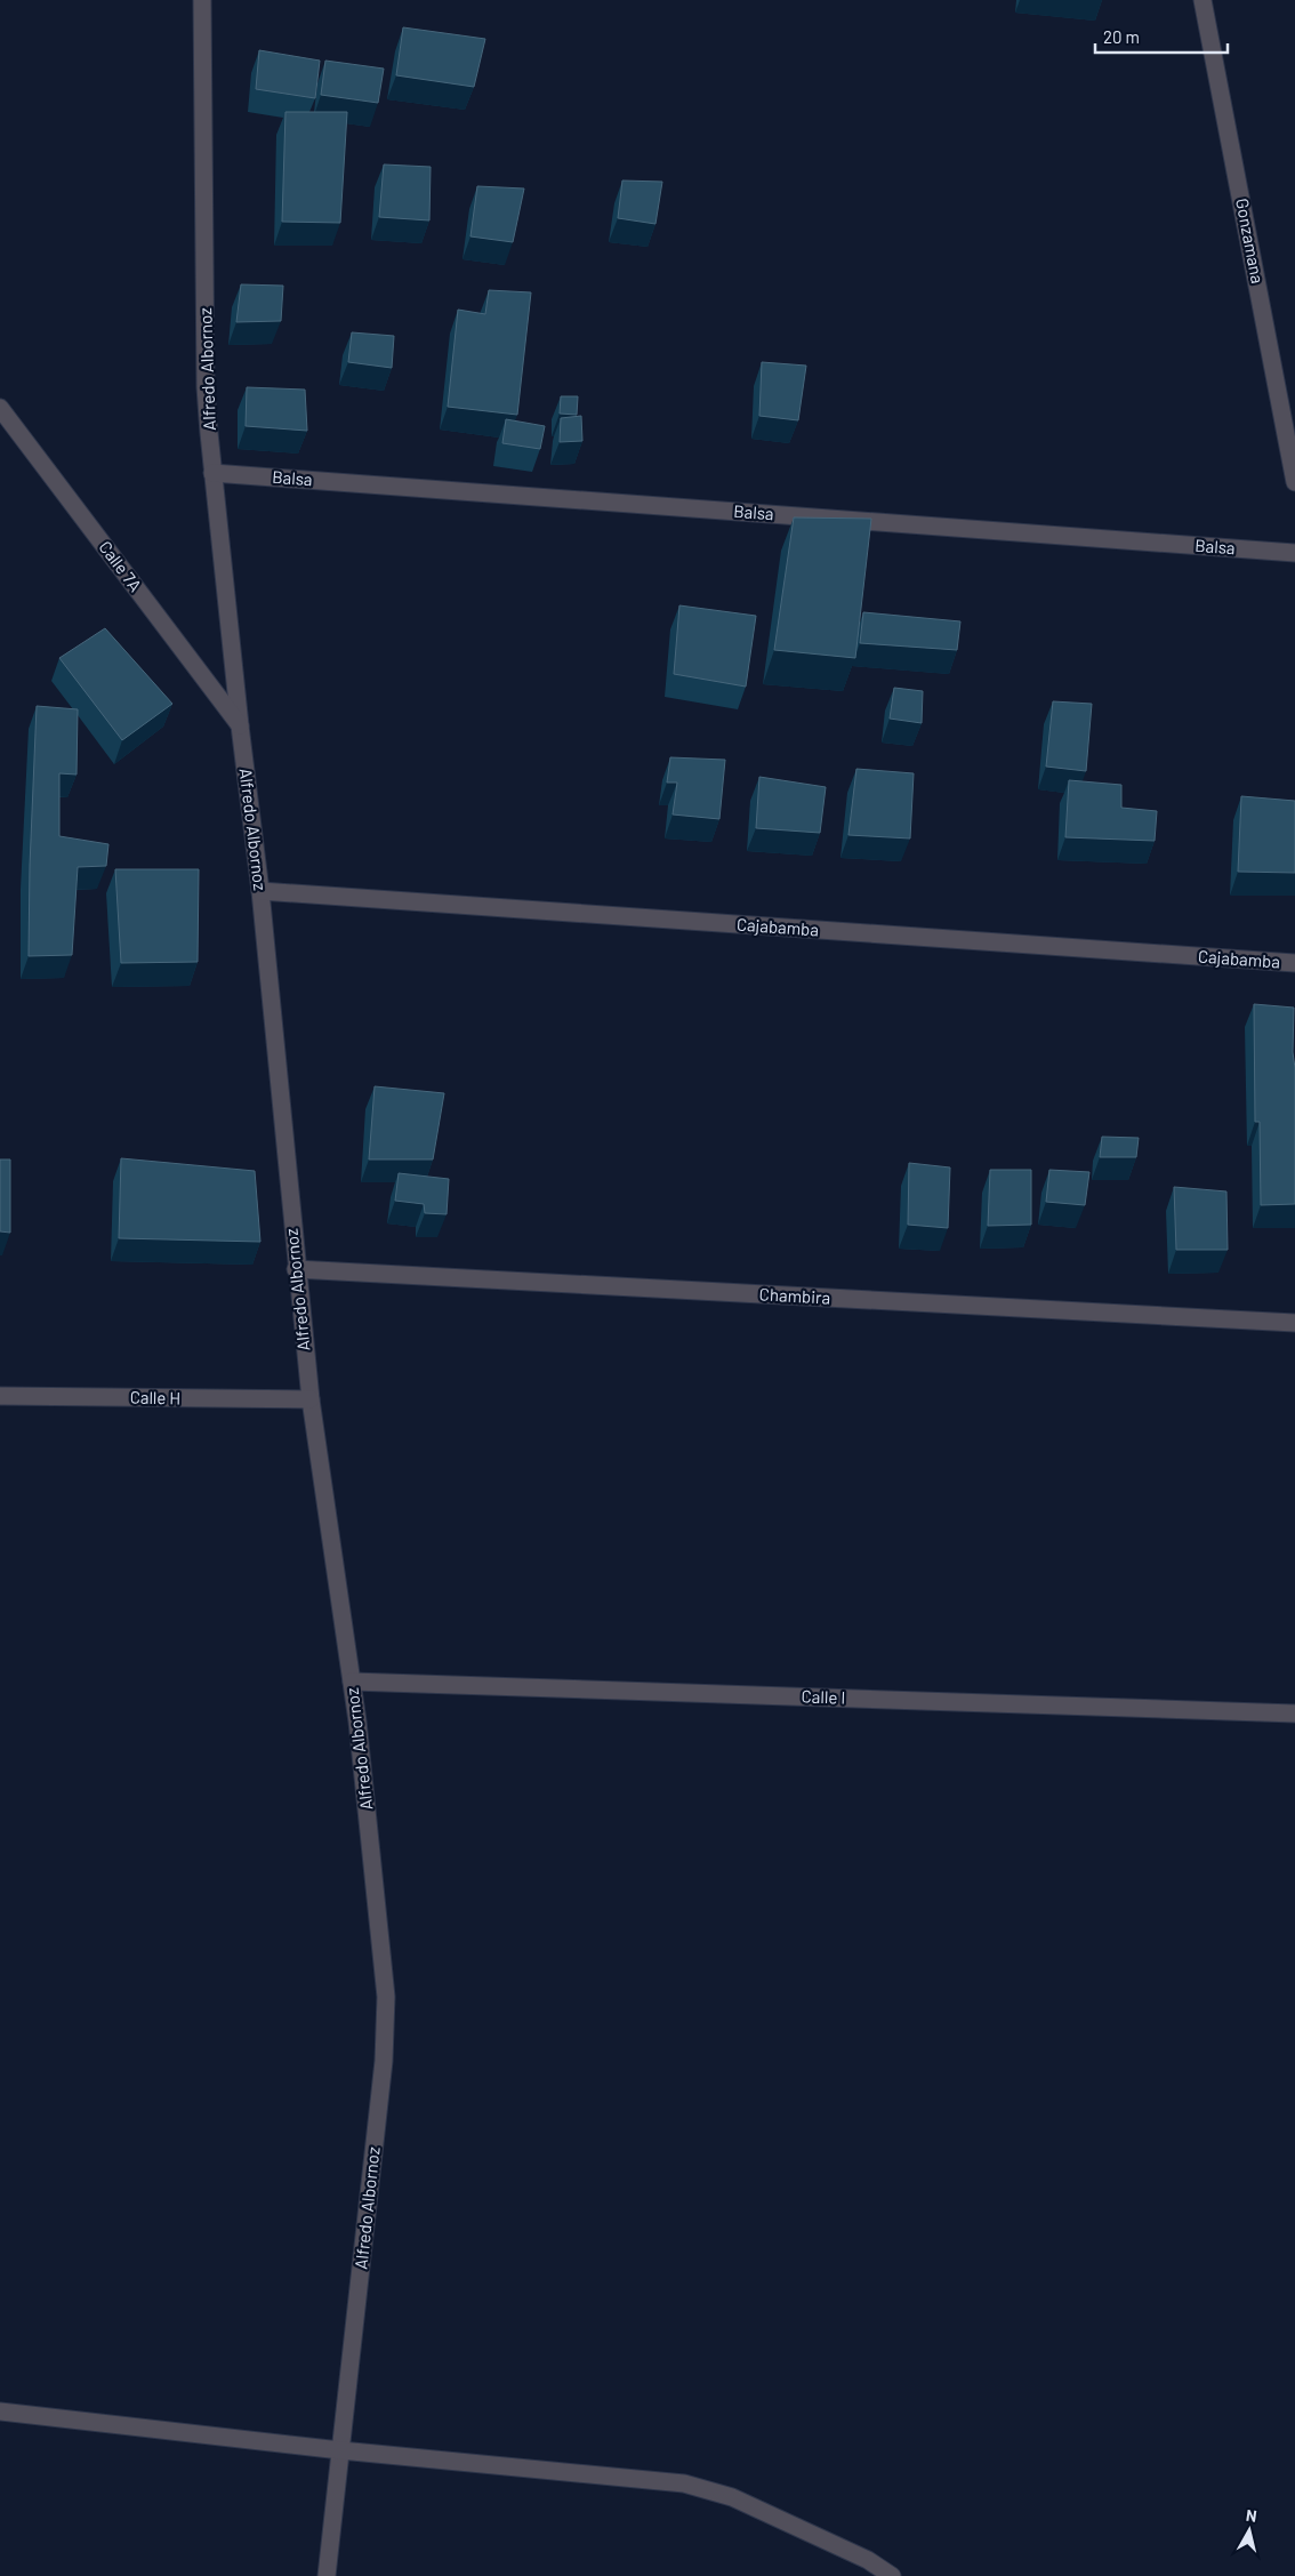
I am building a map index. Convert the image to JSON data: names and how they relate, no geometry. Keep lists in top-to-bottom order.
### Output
{
  "streets": {
    "street": [
      "Gonzamana",
      "Alfredo Albornoz",
      "Balsa",
      "Calle 7A",
      "Cajabamba",
      "Chambira",
      "Calle H",
      "Calle I"
    ]
  },
  "crossings": [
    ["Alfredo Albornoz", "Balsa"],
    ["Alfredo Albornoz", "Calle 7A"],
    ["Alfredo Albornoz", "Cajabamba"],
    ["Alfredo Albornoz", "Chambira"],
    ["Alfredo Albornoz", "Calle H"],
    ["Alfredo Albornoz", "Calle I"]
  ],
  "scale_bar": "20 m",
  "north": "top"
}
